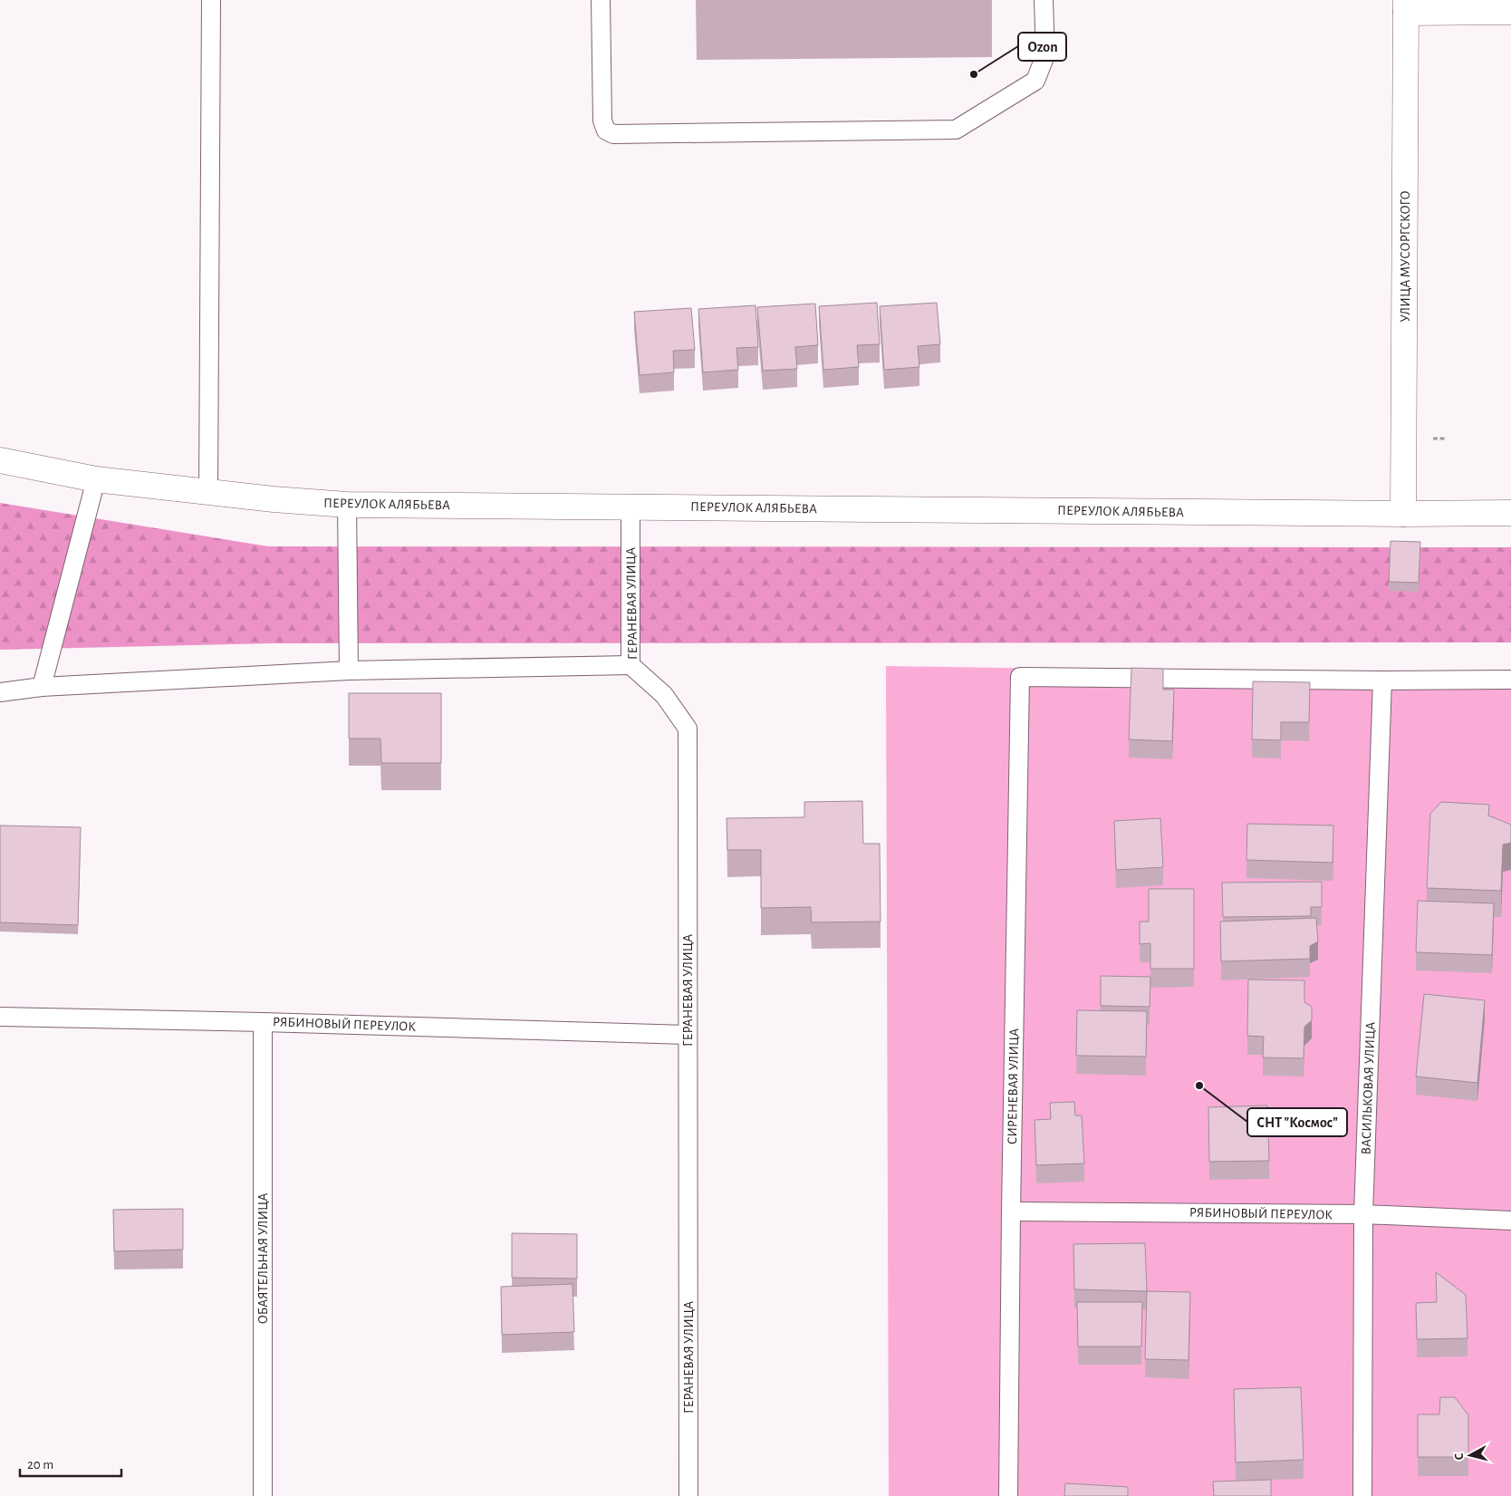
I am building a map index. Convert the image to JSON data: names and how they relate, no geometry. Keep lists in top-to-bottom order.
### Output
{
  "streets": {
    "main road": ["УЛИЦА МУСОРГСКОГО", "ПЕРЕУЛОК АЛЯБЬЕВА"],
    "lane": [
      "ГЕРАНЕВАЯ УЛИЦА",
      "РЯБИНОВЫЙ ПЕРЕУЛОК",
      "СИРЕНЕВАЯ УЛИЦА",
      "ВАСИЛЬКОВАЯ УЛИЦА",
      "ОБАЯТЕЛЬНАЯ УЛИЦА"
    ]
  },
  "crossings": [
    ["УЛИЦА МУСОРГСКОГО", "ПЕРЕУЛОК АЛЯБЬЕВА"],
    ["ПЕРЕУЛОК АЛЯБЬЕВА", "ГЕРАНЕВАЯ УЛИЦА"],
    ["ГЕРАНЕВАЯ УЛИЦА", "РЯБИНОВЫЙ ПЕРЕУЛОК"],
    ["РЯБИНОВЫЙ ПЕРЕУЛОК", "СИРЕНЕВАЯ УЛИЦА"],
    ["РЯБИНОВЫЙ ПЕРЕУЛОК", "ВАСИЛЬКОВАЯ УЛИЦА"],
    ["РЯБИНОВЫЙ ПЕРЕУЛОК", "ОБАЯТЕЛЬНАЯ УЛИЦА"],
    ["СИРЕНЕВАЯ УЛИЦА", "ВАСИЛЬКОВАЯ УЛИЦА"]
  ],
  "places": ["Ozon", "СНТ \"Космос\""],
  "scale_bar": "20 m",
  "north": "left"
}
